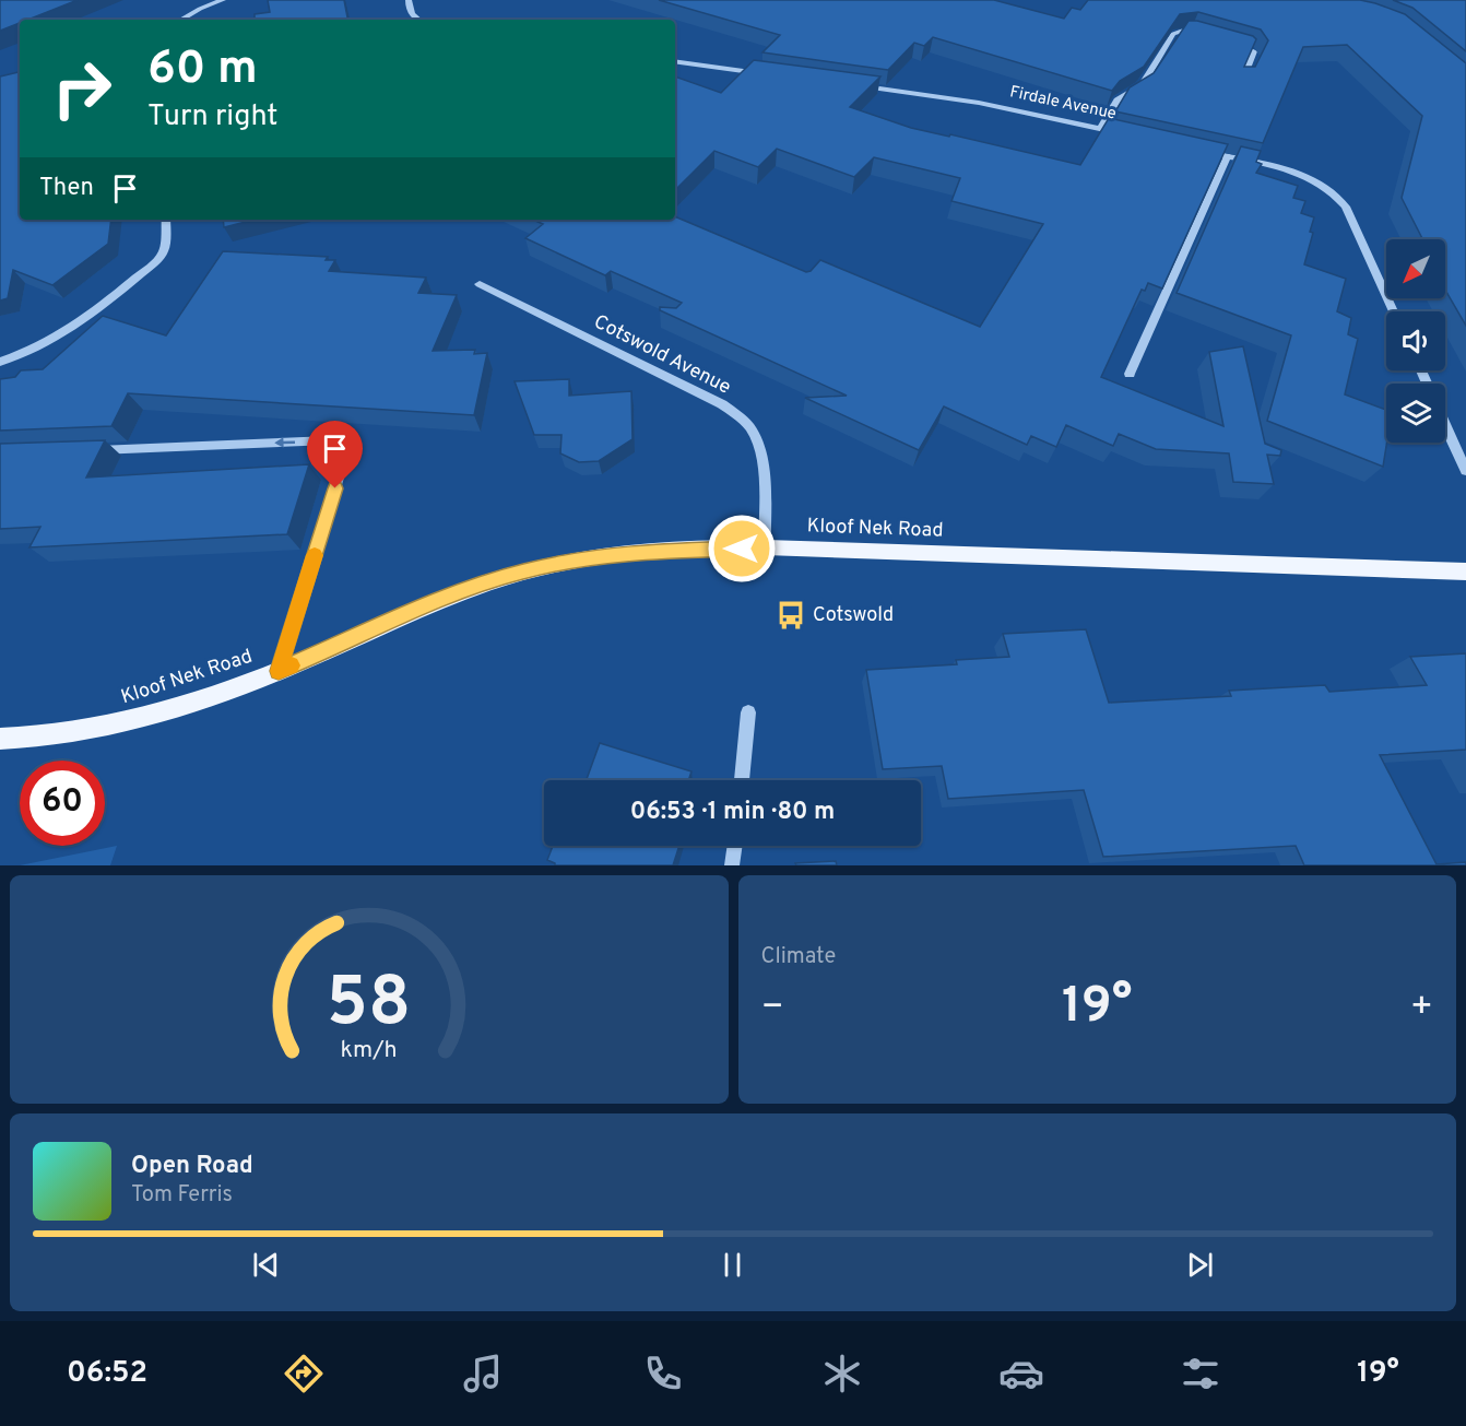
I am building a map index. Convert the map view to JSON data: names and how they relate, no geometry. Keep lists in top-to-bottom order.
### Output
{
  "streets": {
    "main road": ["Kloof Nek Road"],
    "street": ["Firdale Avenue", "Cotswold Avenue"]
  },
  "crossings": [
    ["Cotswold Avenue", "Kloof Nek Road"]
  ],
  "places": {
    "bus stop": ["Cotswold"]
  },
  "north": "bottom left",
  "page": {
    "turn": ["60 m", "Turn right"],
    "then": "Then",
    "limit": "60",
    "trip": "06:53 · 1 min · 80 m",
    "tile": "Climate",
    "heat": ["−", "19°", "+"],
    "song": ["Open Road", "Tom Ferris"],
    "tabs": ["06:52", "19°"],
    "gauge": ["58", "km/h"]
  }
}
